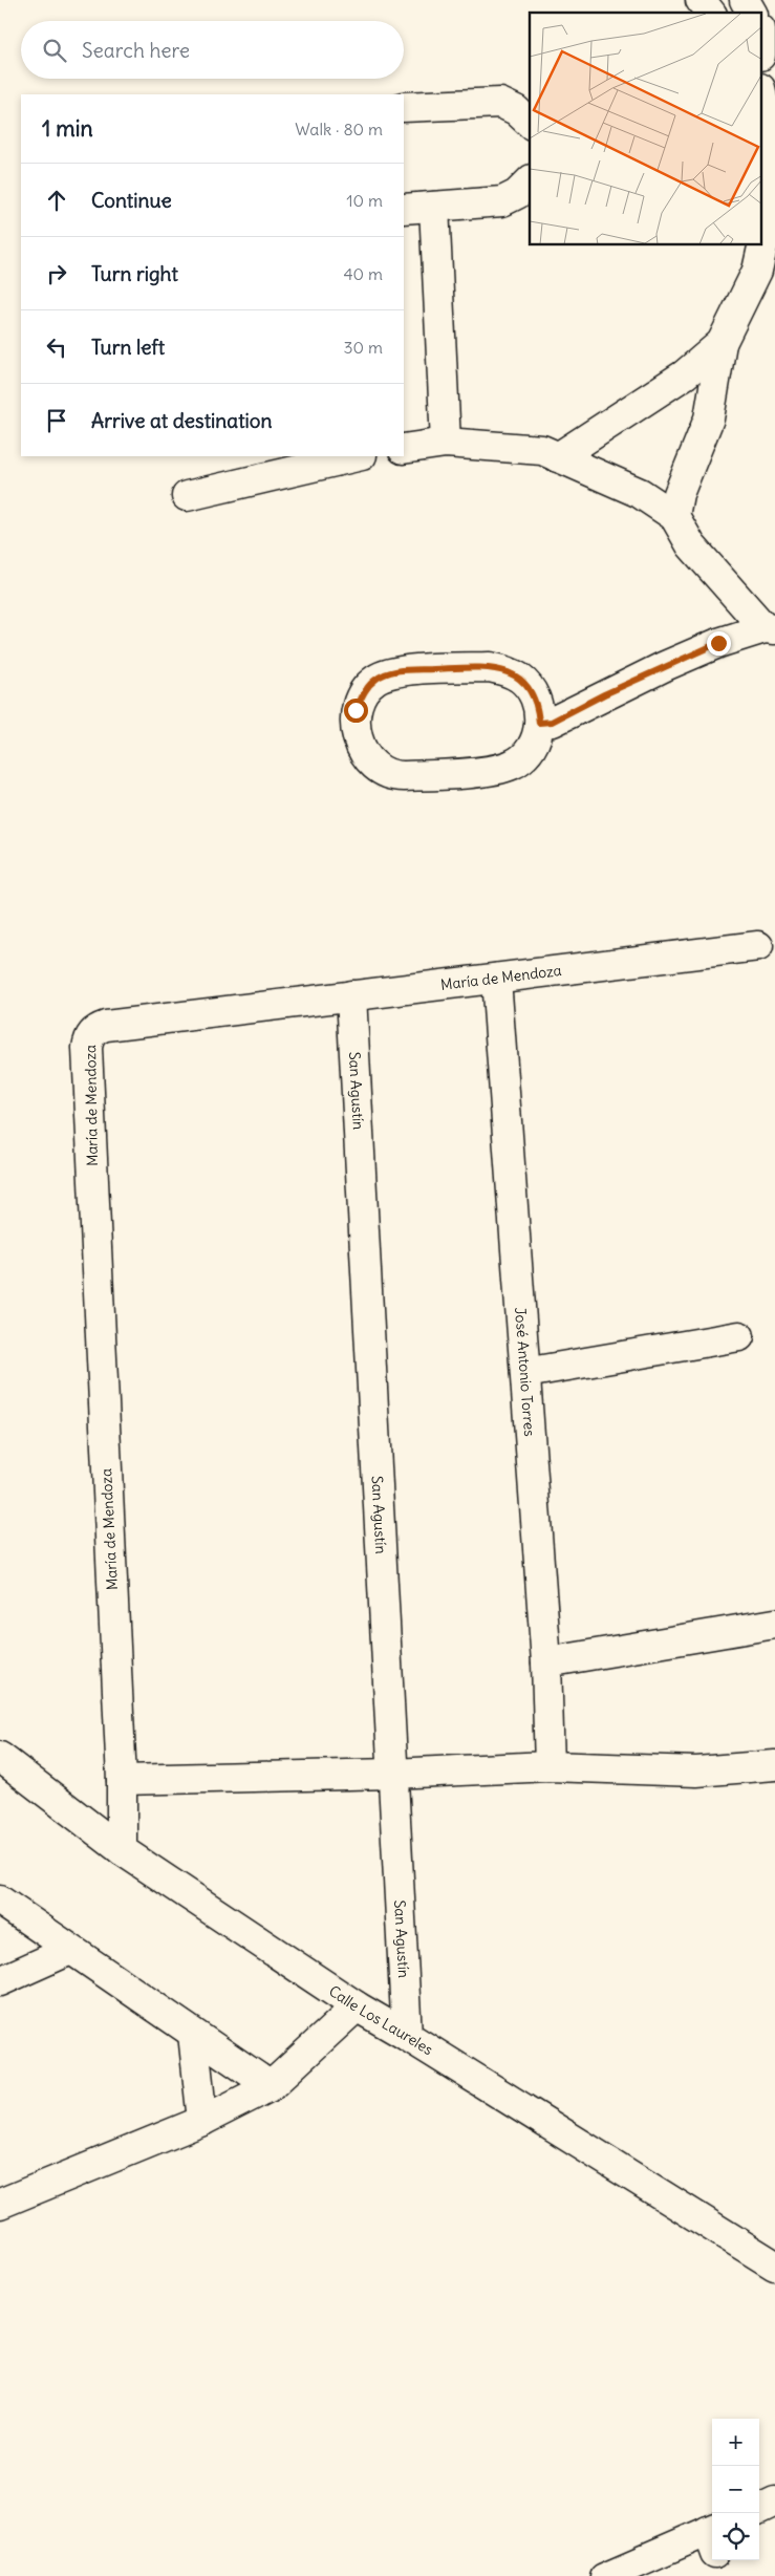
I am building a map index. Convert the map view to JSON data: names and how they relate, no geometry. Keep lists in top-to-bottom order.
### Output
{
  "streets": {
    "street": [
      "María de Mendoza",
      "San Agustín",
      "José Antonio Torres",
      "Calle Los Laureles"
    ]
  },
  "crossings": [
    ["María de Mendoza", "San Agustín"],
    ["María de Mendoza", "José Antonio Torres"],
    ["María de Mendoza", "Calle Los Laureles"],
    ["San Agustín", "Calle Los Laureles"]
  ],
  "page": {
    "search": "Search here",
    "heading": ["1 min", "Walk · 80 m"],
    "list": [
      ["Continue", "10 m"],
      ["Turn right", "40 m"],
      ["Turn left", "30 m"],
      "Arrive at destination"
    ],
    "map_buttons": ["+", "−"]
  }
}
